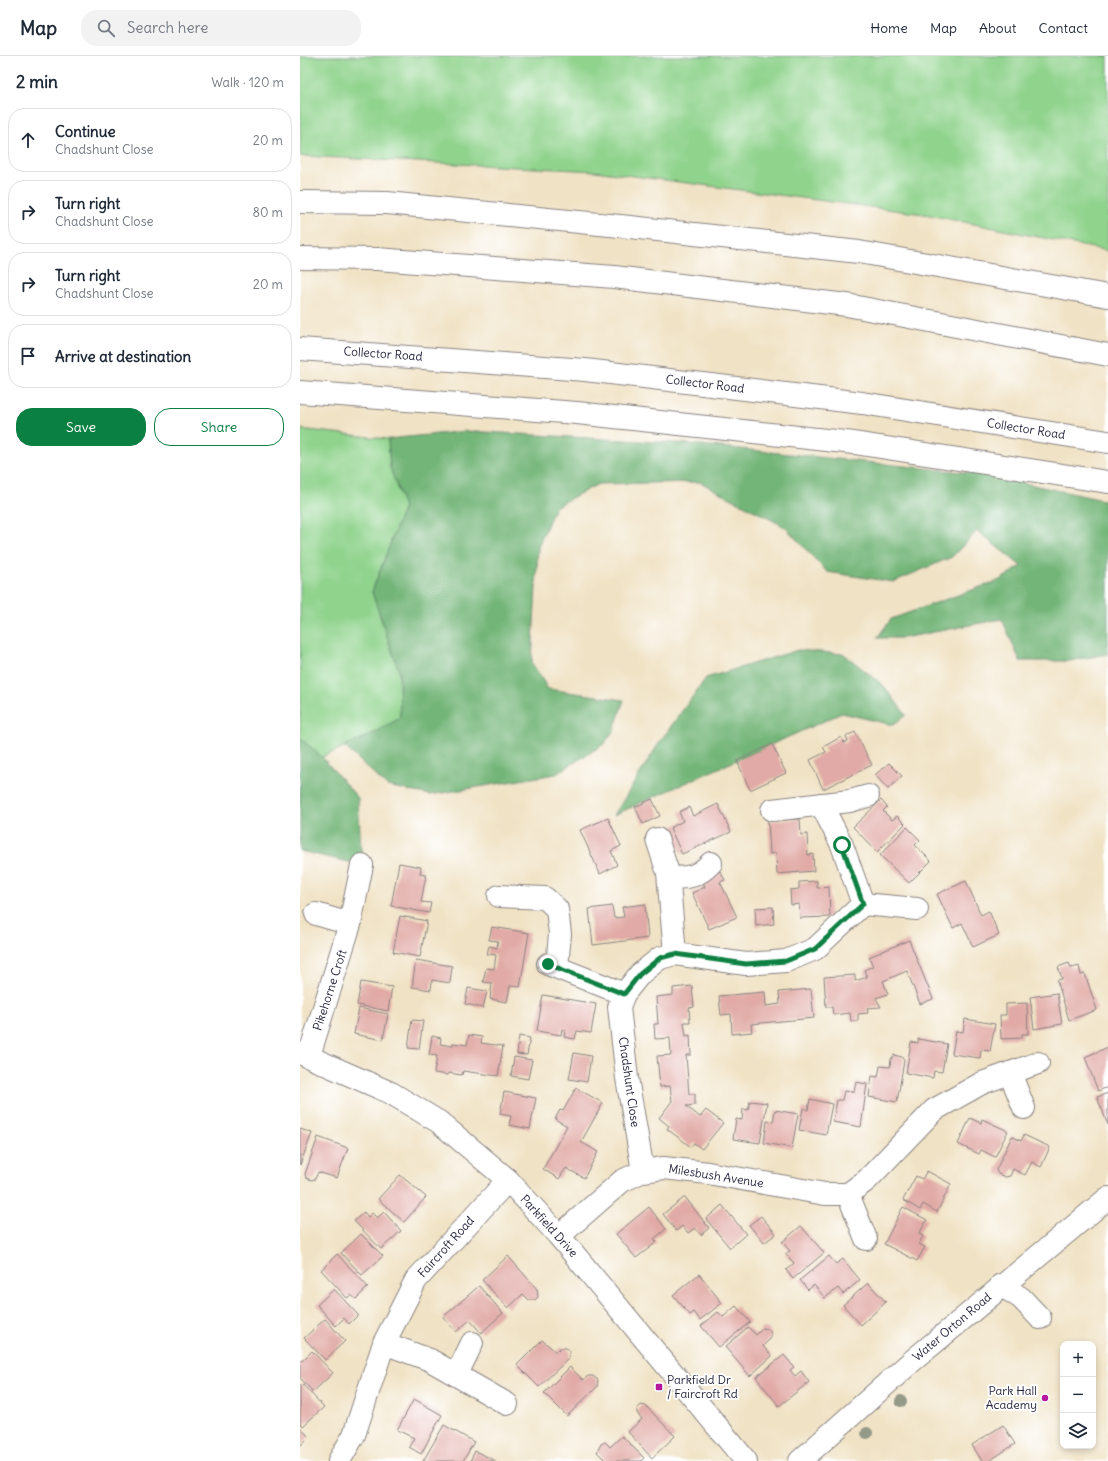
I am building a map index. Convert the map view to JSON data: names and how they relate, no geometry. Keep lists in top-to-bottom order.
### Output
{
  "streets": {
    "main road": [
      "Collector Road",
      "Pikehorne Croft",
      "Chadshunt Close",
      "Milesbush Avenue",
      "Parkfield Drive",
      "Faircroft Road",
      "Water Orton Road"
    ]
  },
  "crossings": [
    ["Pikehorne Croft", "Parkfield Drive"],
    ["Chadshunt Close", "Milesbush Avenue"],
    ["Milesbush Avenue", "Parkfield Drive"],
    ["Parkfield Drive", "Faircroft Road"]
  ],
  "places": {
    "transit": ["Parkfield Dr / Faircroft Rd"],
    "other": ["Park Hall Academy"]
  },
  "page": {
    "header": "Map",
    "search": "Search here",
    "nav": [
      "Home",
      "Map",
      "About",
      "Contact"
    ],
    "heading": ["2 min", "Walk · 120 m"],
    "list": [
      ["Continue", "Chadshunt Close", "20 m"],
      ["Turn right", "Chadshunt Close", "80 m"],
      ["Turn right", "Chadshunt Close", "20 m"],
      "Arrive at destination"
    ],
    "buttons": ["Save", "Share"],
    "map_buttons": ["+", "−"]
  }
}
